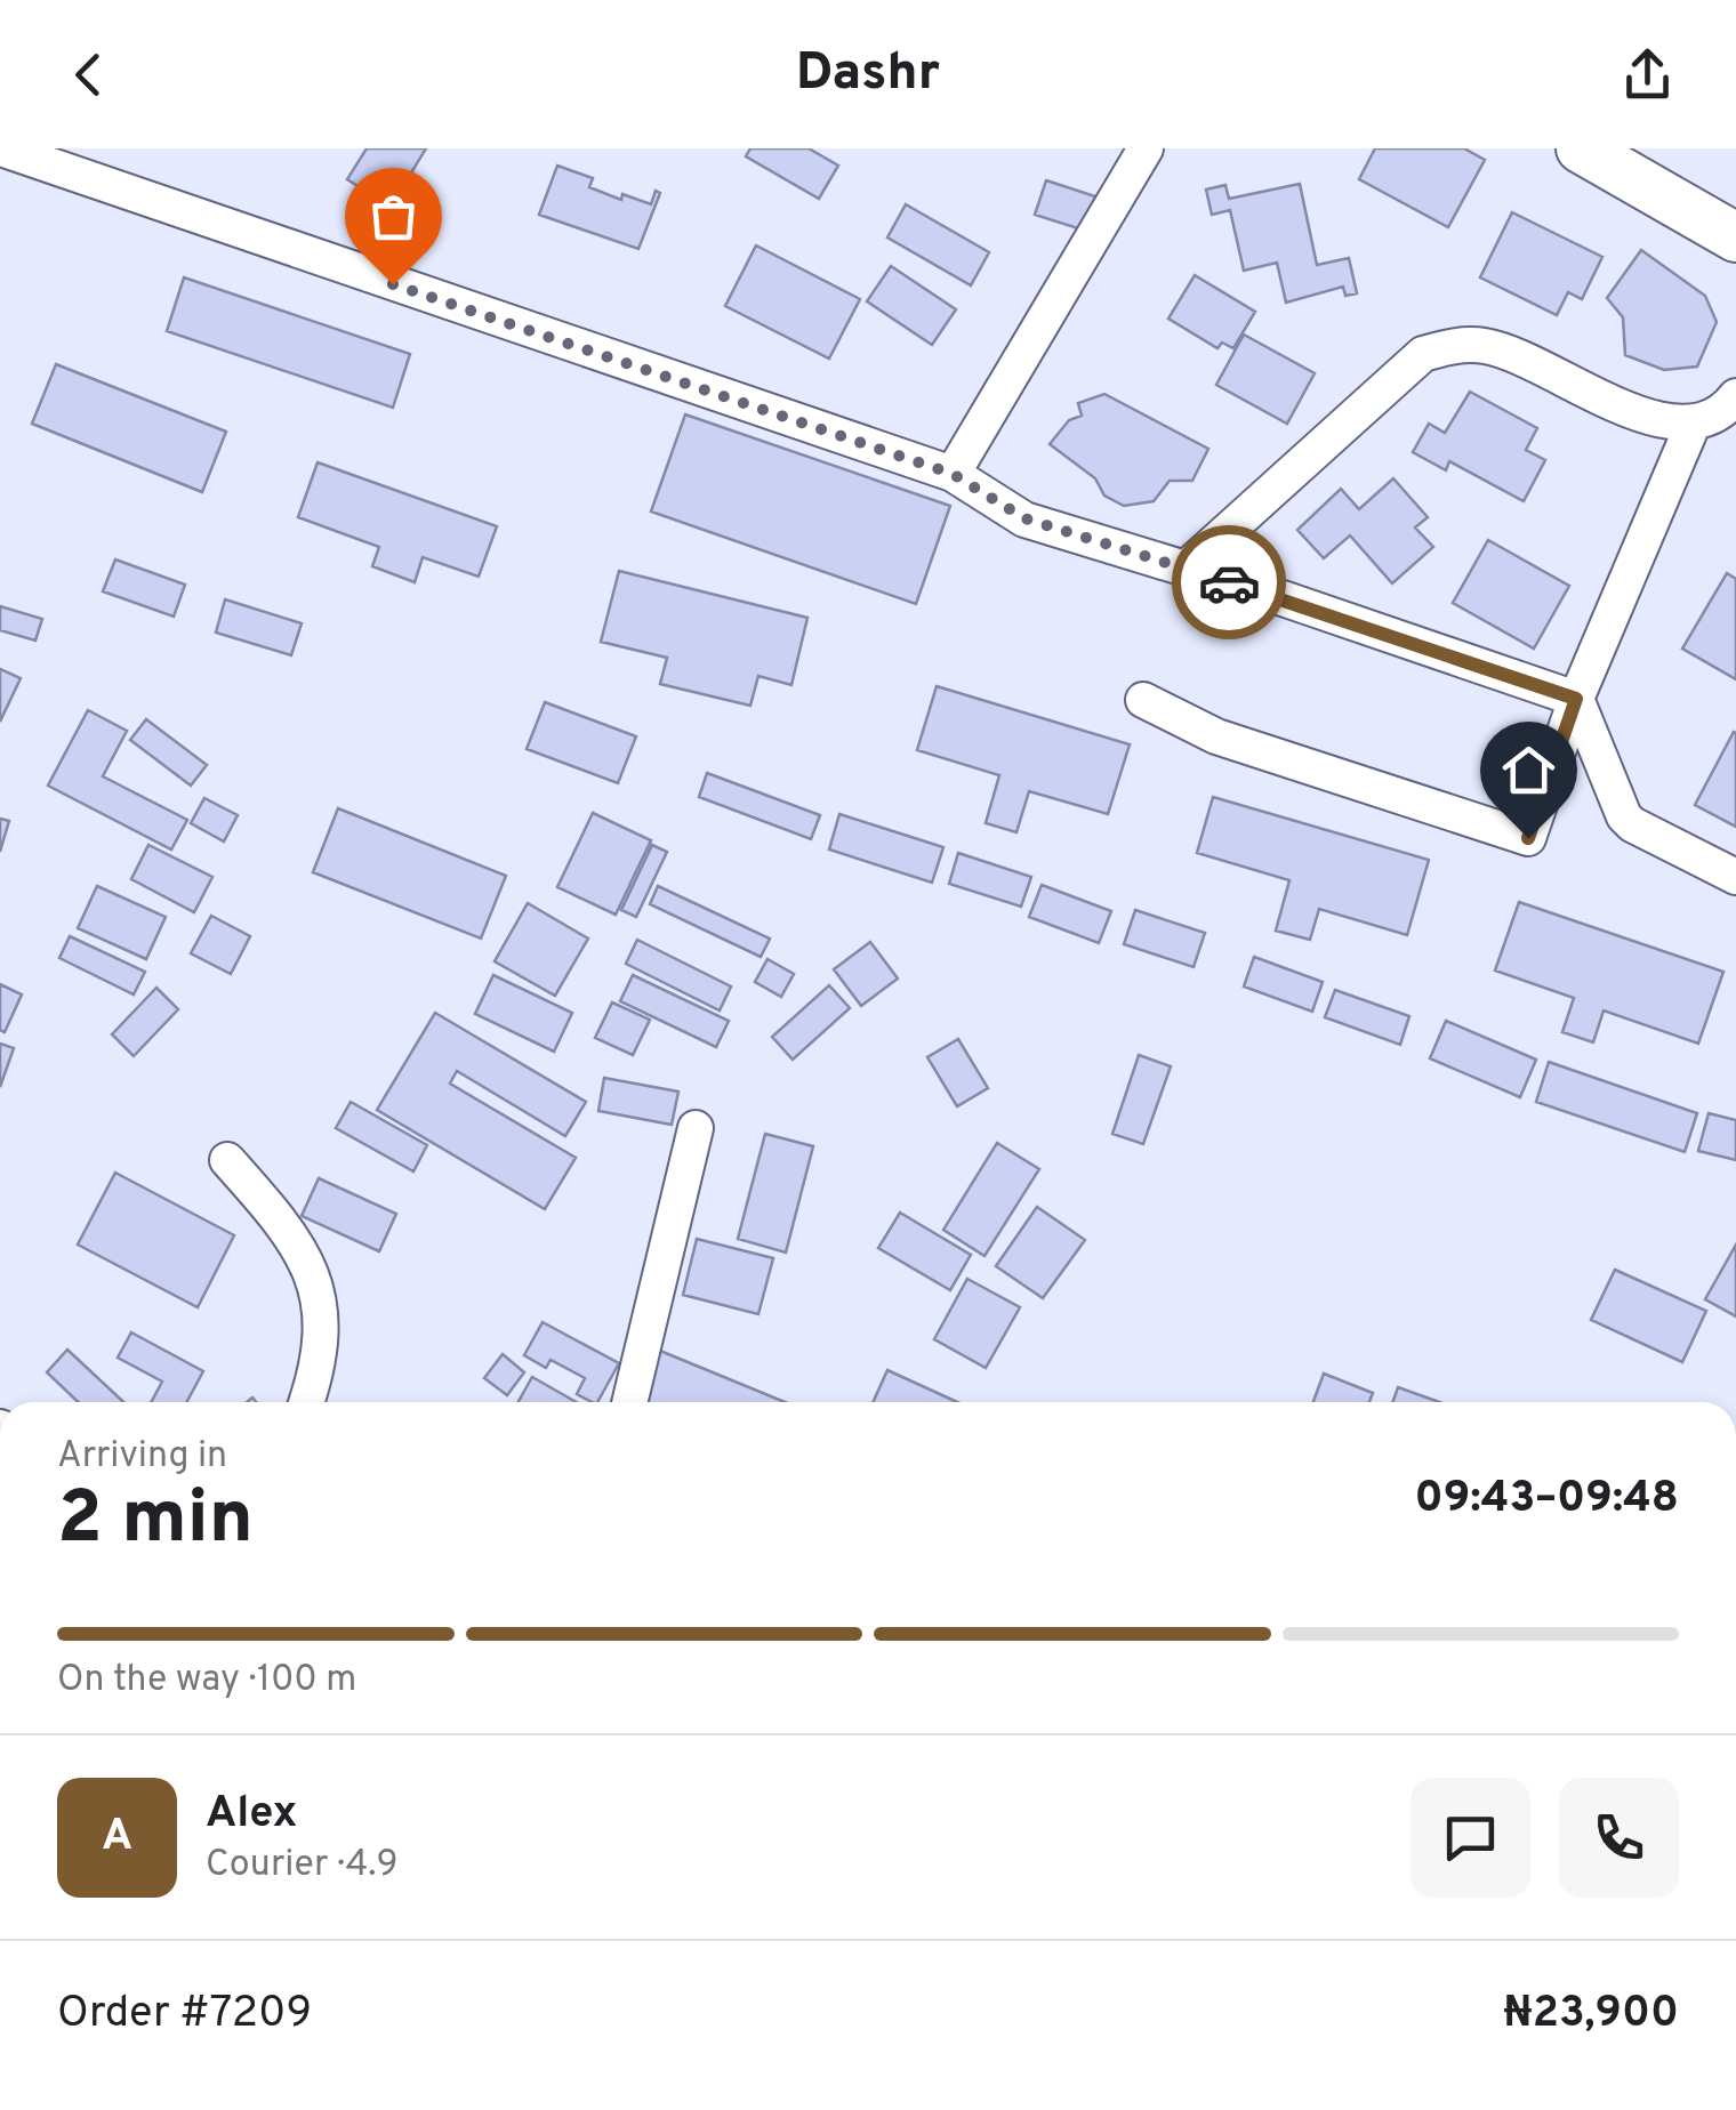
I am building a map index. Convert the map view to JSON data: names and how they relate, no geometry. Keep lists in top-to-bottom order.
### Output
{
  "page": {
    "header": "Dashr",
    "heading": ["2 min", "Arriving in", "09:43–09:48"],
    "panel": [
      "Alex",
      "Courier · 4.9",
      "Order #7209",
      "₦23,900"
    ],
    "bar": "On the way · 100 m",
    "round": "A"
  }
}
